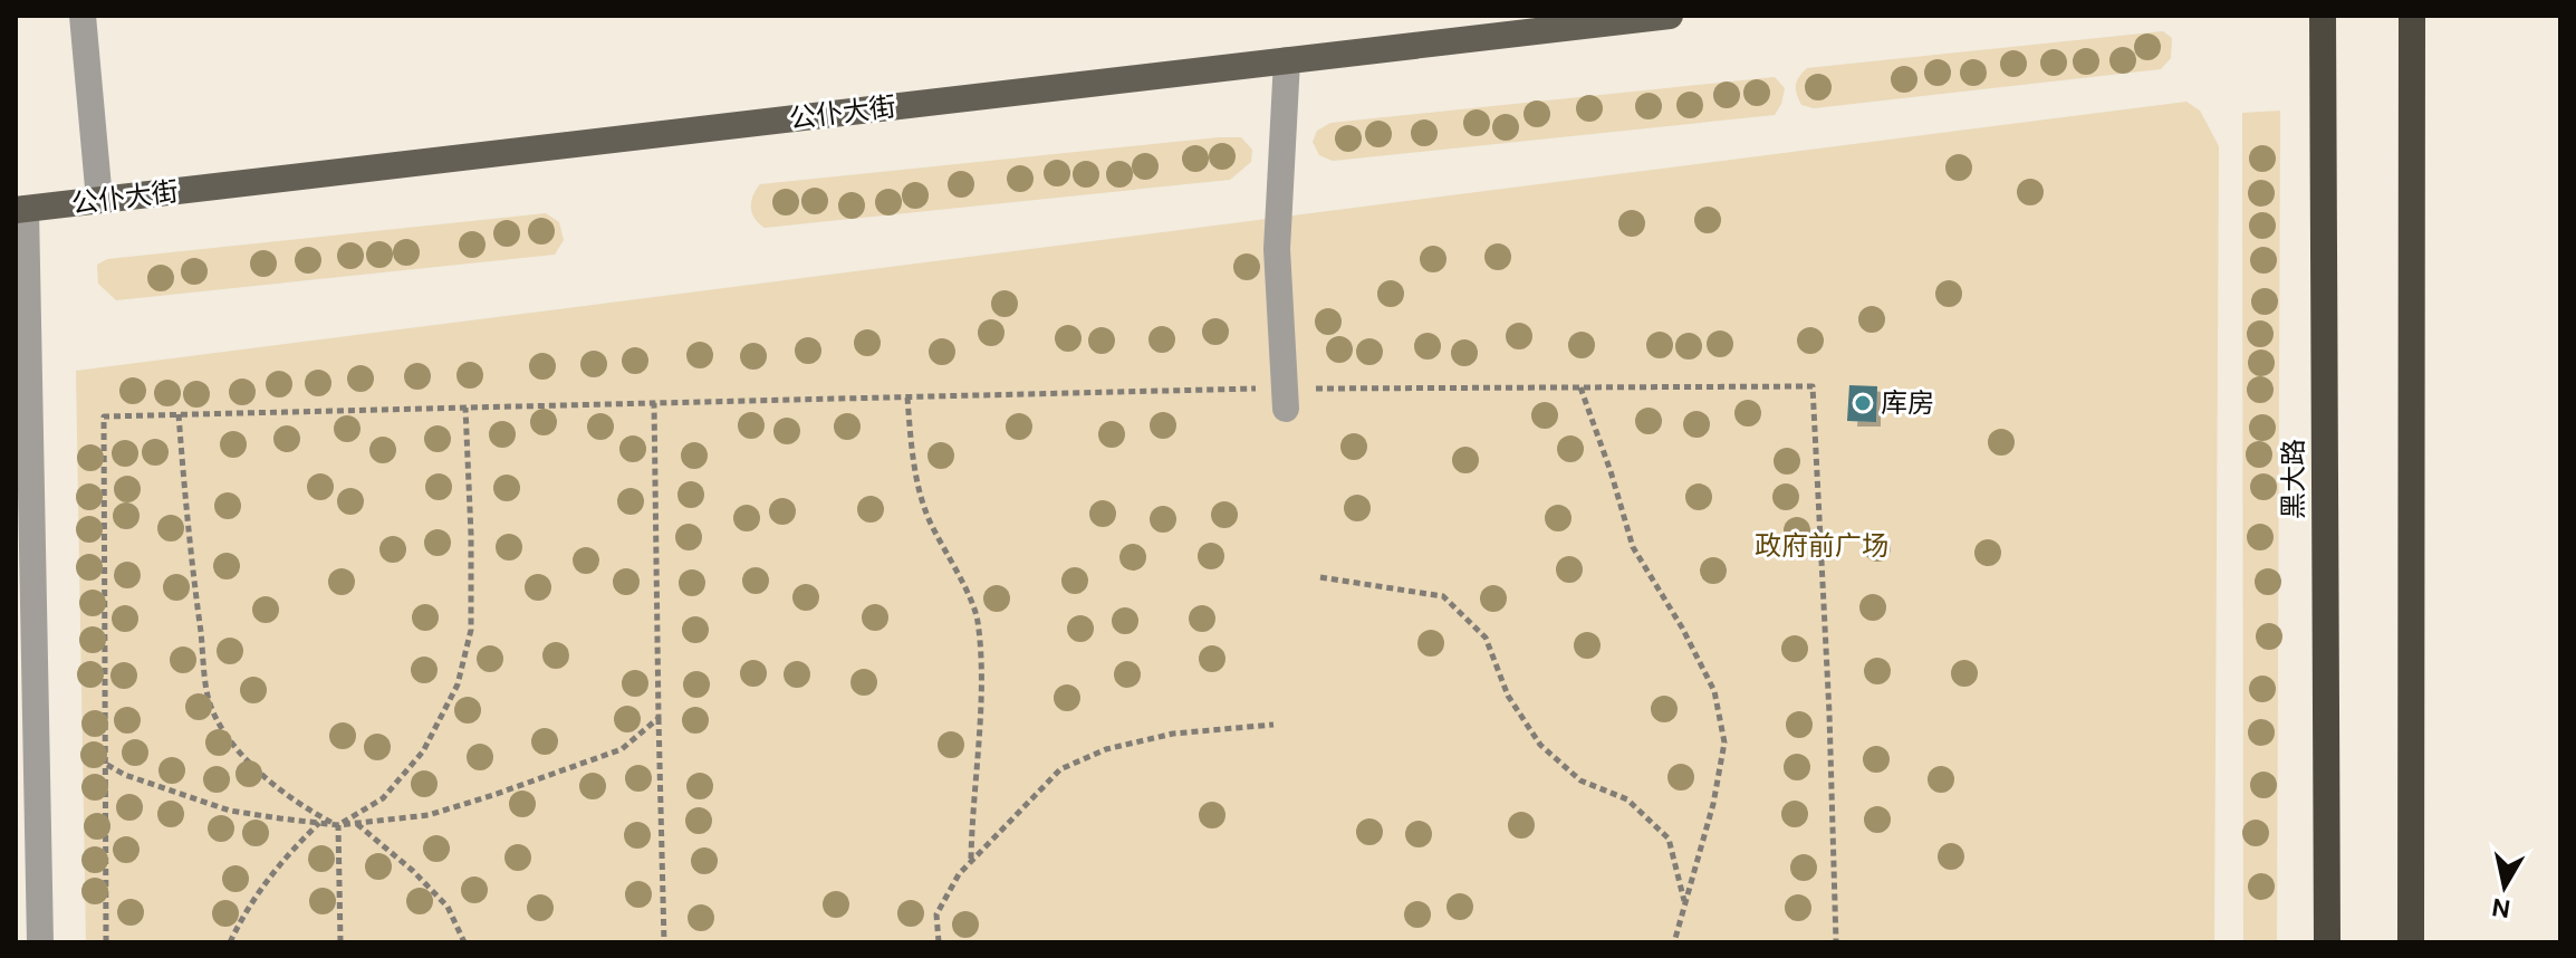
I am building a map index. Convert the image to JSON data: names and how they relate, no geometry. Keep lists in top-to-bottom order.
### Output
{
  "streets": {
    "highway": ["黑大路"],
    "main road": ["公仆大街"]
  },
  "parks": ["政府前广场"],
  "places": ["库房"],
  "north": "bottom"
}
